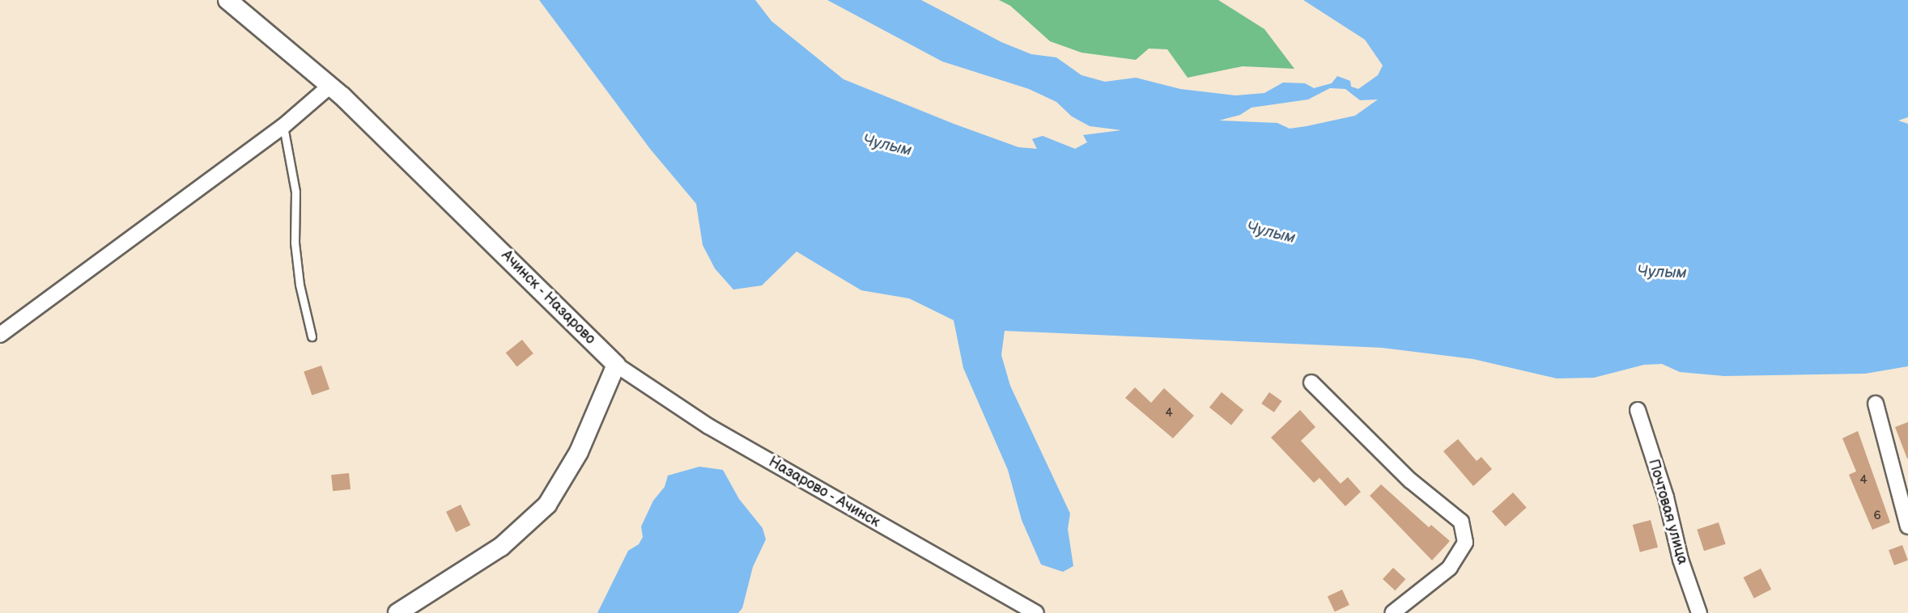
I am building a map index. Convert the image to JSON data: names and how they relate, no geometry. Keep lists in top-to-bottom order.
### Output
{
  "streets": {
    "street": ["Ачинск - Назарово", "Назарово - Ачинск", "Почтовая улица"]
  },
  "crossings": [
    ["Ачинск - Назарово", "Назарово - Ачинск"]
  ],
  "water": ["Чулым"],
  "house_numbers": ["4", "4", "6"]
}
